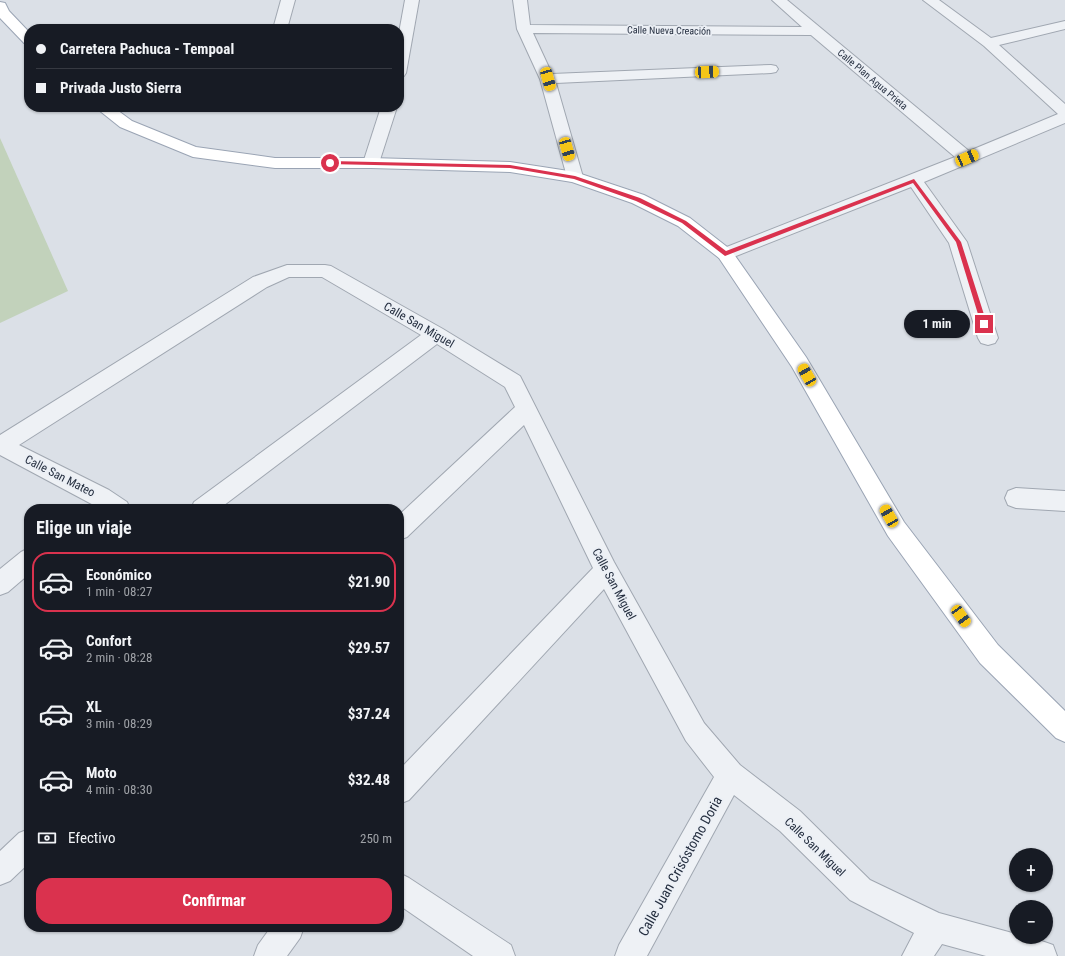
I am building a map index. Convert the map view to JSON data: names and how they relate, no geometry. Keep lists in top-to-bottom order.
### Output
{
  "streets": {
    "street": [
      "Calle Nueva Creación",
      "Calle Plan Agua Prieta",
      "Calle San Miguel",
      "Calle San Mateo",
      "Calle Juan Crisóstomo Doria"
    ]
  },
  "crossings": [
    ["Calle Nueva Creación", "Calle Plan Agua Prieta"],
    ["Calle San Miguel", "Calle San Mateo"],
    ["Calle San Miguel", "Calle Juan Crisóstomo Doria"]
  ],
  "page": {
    "banner": ["Carretera Pachuca - Tempoal", "Privada Justo Sierra"],
    "bubble": "1 min",
    "heading": "Elige un viaje",
    "list": [
      {
        "name": "Económico",
        "note": "1 min · 08:27",
        "value": "$21.90"
      },
      {
        "name": "Confort",
        "note": "2 min · 08:28",
        "value": "$29.57"
      },
      {
        "name": "XL",
        "note": "3 min · 08:29",
        "value": "$37.24"
      },
      {
        "name": "Moto",
        "note": "4 min · 08:30",
        "value": "$32.48"
      }
    ],
    "pay": ["Efectivo", "250 m"],
    "map_buttons": ["+", "−"],
    "buttons": "Confirmar"
  }
}
